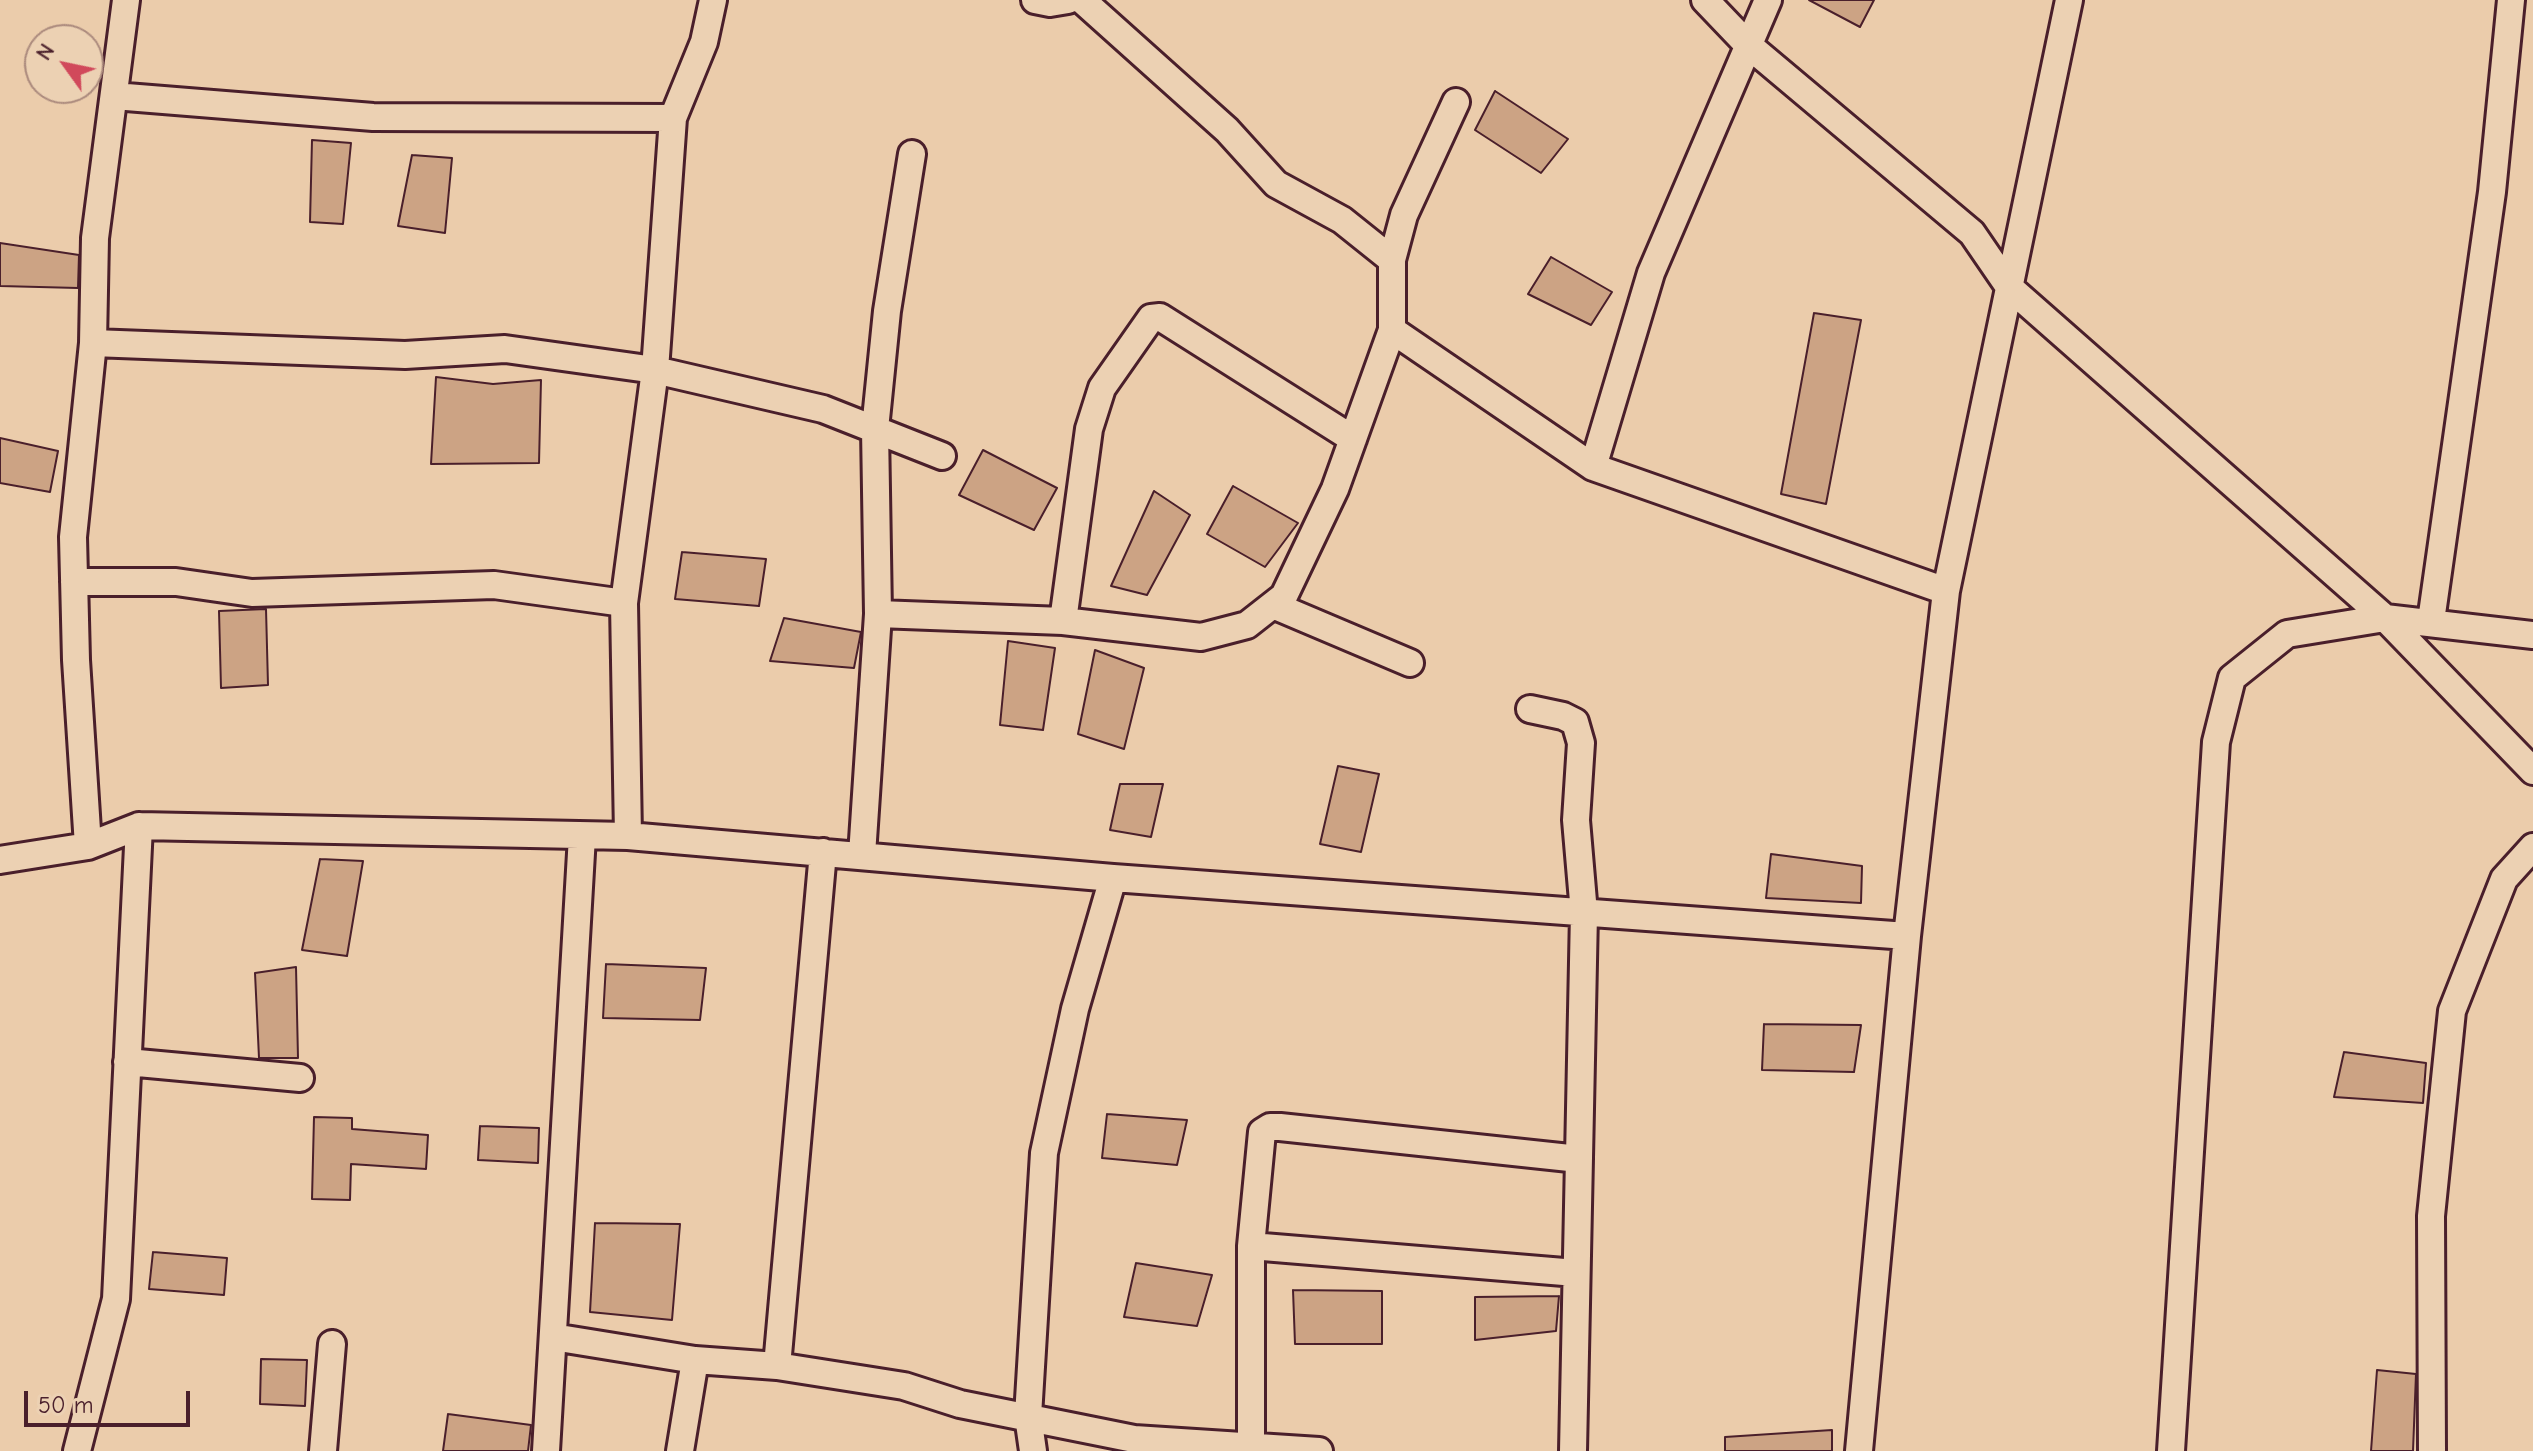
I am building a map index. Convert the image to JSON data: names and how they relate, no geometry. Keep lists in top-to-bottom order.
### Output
{
  "scale_bar": "50 m",
  "north": "top left"
}
